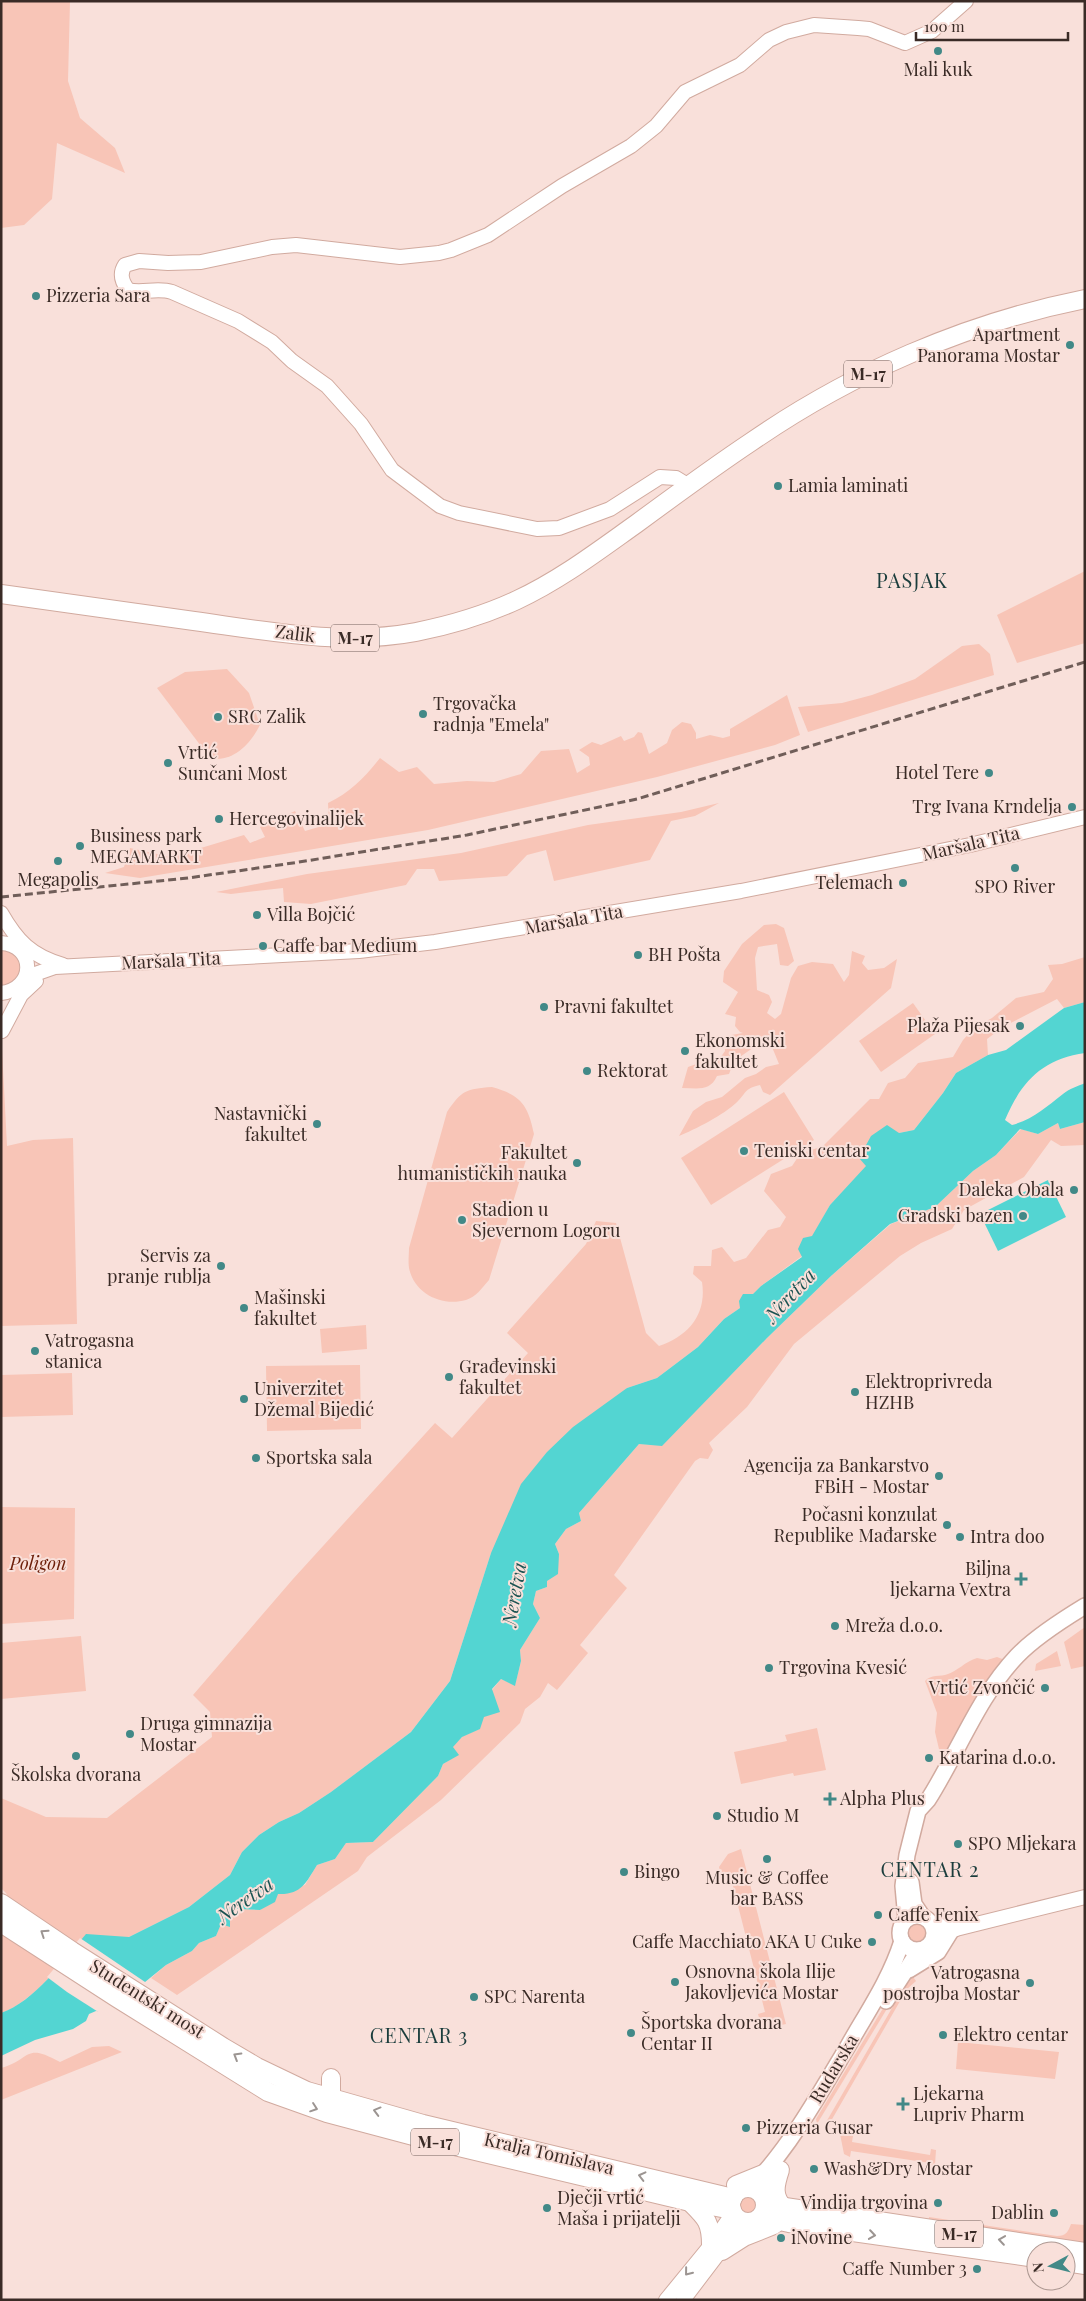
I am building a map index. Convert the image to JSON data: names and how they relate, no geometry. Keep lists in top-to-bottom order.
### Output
{
  "streets": {
    "main road": [
      "M-17",
      "Zalik",
      "Studentski most",
      "Rudarska",
      "Kralja Tomislava"
    ],
    "street": ["Maršala Tita"]
  },
  "crossings": [
    ["M-17", "Zalik"],
    ["M-17", "Studentski most"],
    ["Studentski most", "Kralja Tomislava"],
    ["Rudarska", "Kralja Tomislava"]
  ],
  "districts": ["PASJAK", "CENTAR 2", "CENTAR 3"],
  "water": ["Neretva"],
  "parks": ["Poligon"],
  "places": {
    "other": [
      "Mali kuk",
      "Pizzeria Sara",
      "Apartment Panorama Mostar",
      "Lamia laminati",
      "Trgovačka radnja \"Emela\"",
      "SRC Zalik",
      "Vrtić Sunčani Most",
      "Hotel Tere",
      "Trg Ivana Krndelja",
      "Hercegovinalijek",
      "Business park MEGAMARKT",
      "Megapolis",
      "SPO River",
      "Telemach",
      "Villa Bojčić",
      "Caffe bar Medium",
      "BH Pošta",
      "Pravni fakultet",
      "Plaža Pijesak",
      "Ekonomski fakultet",
      "Rektorat",
      "Nastavnički fakultet",
      "Teniski centar",
      "Fakultet humanističkih nauka",
      "Daleka Obala",
      "Gradski bazen",
      "Stadion u Sjevernom Logoru",
      "Servis za pranje rublja",
      "Mašinski fakultet",
      "Vatrogasna stanica",
      "Građevinski fakultet",
      "Elektroprivreda HZHB",
      "Univerzitet Džemal Bijedić",
      "Sportska sala",
      "Agencija za Bankarstvo FBiH - Mostar",
      "Počasni konzulat Republike Mađarske",
      "Intra doo",
      "Mreža d.o.o.",
      "Trgovina Kvesić",
      "Vrtić Zvončić",
      "Druga gimnazija Mostar",
      "Školska dvorana",
      "Katarina d.o.o.",
      "Studio M",
      "SPO Mljekara",
      "Music & Coffee bar BASS",
      "Bingo",
      "Caffe Fenix",
      "Caffe Macchiato AKA U Cuke",
      "Osnovna škola Ilije Jakovljevića Mostar",
      "Vatrogasna postrojba Mostar",
      "SPC Narenta",
      "Športska dvorana Centar II",
      "Elektro centar",
      "Pizzeria Gusar",
      "Wash&Dry Mostar",
      "Vindija trgovina",
      "Dječji vrtić Maša i prijatelji",
      "Dablin",
      "iNovine",
      "Caffe Number 3"
    ],
    "health": ["Biljna ljekarna Vextra", "Alpha Plus", "Ljekarna Lupriv Pharm"]
  },
  "scale_bar": "100 m",
  "north": "left"
}
